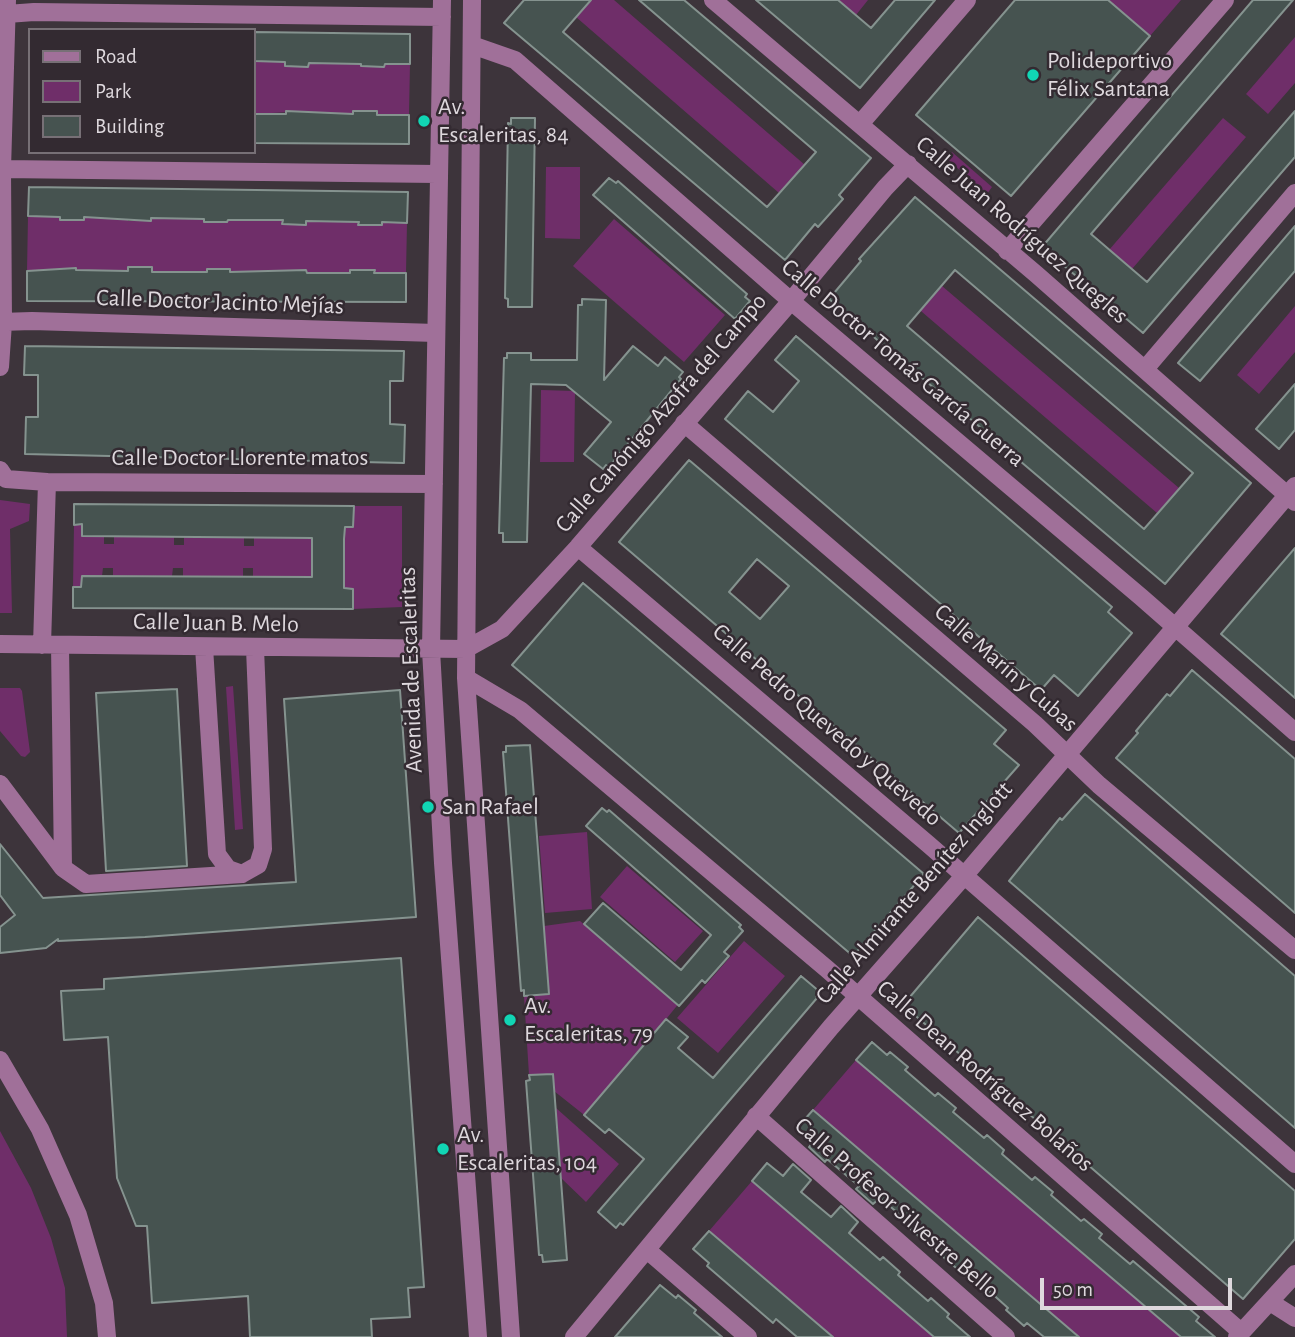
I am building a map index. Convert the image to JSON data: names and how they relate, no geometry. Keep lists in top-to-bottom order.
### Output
{
  "streets": {
    "street": [
      "Calle Juan Rodríguez Quegles",
      "Calle Doctor Jacinto Mejías",
      "Calle Doctor Tomás García Guerra",
      "Calle Canónigo Azofra del Campo",
      "Calle Doctor Llorente matos",
      "Calle Juan B. Melo",
      "Calle Marín y Cubas",
      "Avenida de Escaleritas",
      "Calle Pedro Quevedo y Quevedo",
      "Calle Almirante Benítez Inglott",
      "Calle Dean Rodríguez Bolaños",
      "Calle Profesor Silvestre Bello"
    ]
  },
  "crossings": [
    ["Calle Juan Rodríguez Quegles", "Calle Canónigo Azofra del Campo"],
    ["Calle Juan Rodríguez Quegles", "Calle Almirante Benítez Inglott"],
    ["Calle Doctor Jacinto Mejías", "Avenida de Escaleritas"],
    ["Calle Doctor Tomás García Guerra", "Calle Canónigo Azofra del Campo"],
    ["Calle Doctor Tomás García Guerra", "Calle Almirante Benítez Inglott"],
    ["Calle Canónigo Azofra del Campo", "Calle Juan B. Melo"],
    ["Calle Canónigo Azofra del Campo", "Calle Marín y Cubas"],
    ["Calle Canónigo Azofra del Campo", "Calle Pedro Quevedo y Quevedo"],
    ["Calle Doctor Llorente matos", "Avenida de Escaleritas"],
    ["Calle Juan B. Melo", "Avenida de Escaleritas"],
    ["Calle Marín y Cubas", "Calle Almirante Benítez Inglott"],
    ["Calle Pedro Quevedo y Quevedo", "Calle Almirante Benítez Inglott"],
    ["Calle Almirante Benítez Inglott", "Calle Dean Rodríguez Bolaños"],
    ["Calle Almirante Benítez Inglott", "Calle Profesor Silvestre Bello"]
  ],
  "places": [
    "Polideportivo Félix Santana",
    "Av. Escaleritas, 84",
    "San Rafael",
    "Av. Escaleritas, 79",
    "Av. Escaleritas, 104"
  ],
  "legend": ["Road", "Park", "Building"],
  "scale_bar": "50 m"
}
